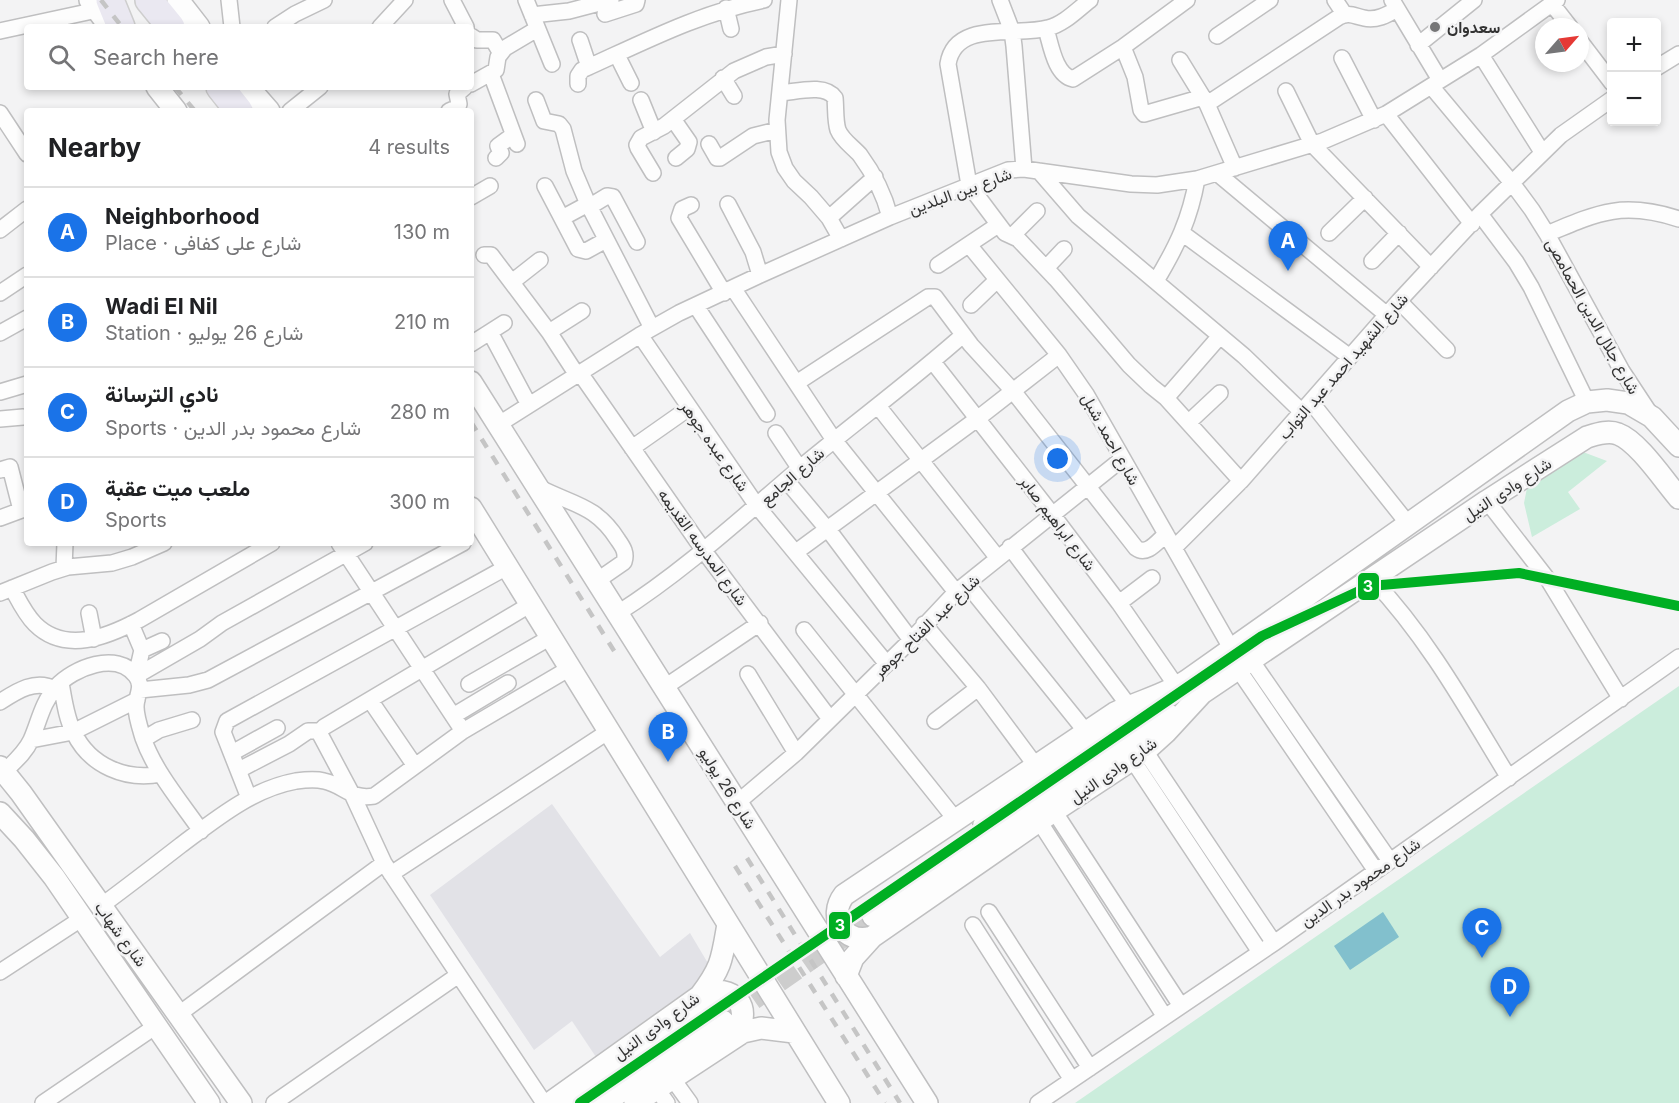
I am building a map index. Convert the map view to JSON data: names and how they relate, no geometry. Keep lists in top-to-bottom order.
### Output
{
  "streets": {
    "main road": [
      "شارع جلال الدين الحمامصى",
      "شارع وادى النيل",
      "شارع 26 يوليو",
      "شارع شهاب"
    ],
    "street": [
      "شارع بين البلدين",
      "شارع الشهيد احمد عبد التواب",
      "شارع احمد شبل",
      "شارع عبده جوهر",
      "شارع الجامع",
      "شارع ابراهيم صابر",
      "شارع المدرسه القديمه",
      "شارع عبد الفتاح جوهر",
      "شارع محمود بدر الدين"
    ]
  },
  "crossings": [
    ["شارع بين البلدين", "شارع جلال الدين الحمامصى"],
    ["شارع بين البلدين", "شارع عبده جوهر"],
    ["شارع بين البلدين", "شارع المدرسه القديمه"],
    ["شارع بين البلدين", "شارع 26 يوليو"],
    ["شارع جلال الدين الحمامصى", "شارع الشهيد احمد عبد التواب"],
    ["شارع جلال الدين الحمامصى", "شارع وادى النيل"],
    ["شارع الشهيد احمد عبد التواب", "شارع احمد شبل"],
    ["شارع احمد شبل", "شارع وادى النيل"],
    ["شارع احمد شبل", "شارع عبد الفتاح جوهر"],
    ["شارع عبده جوهر", "شارع الجامع"],
    ["شارع عبده جوهر", "شارع عبد الفتاح جوهر"],
    ["شارع الجامع", "شارع ابراهيم صابر"],
    ["شارع الجامع", "شارع المدرسه القديمه"],
    ["شارع الجامع", "شارع 26 يوليو"],
    ["شارع وادى النيل", "شارع ابراهيم صابر"],
    ["شارع وادى النيل", "شارع 26 يوليو"],
    ["شارع ابراهيم صابر", "شارع عبد الفتاح جوهر"],
    ["شارع المدرسه القديمه", "شارع عبد الفتاح جوهر"],
    ["شارع عبد الفتاح جوهر", "شارع 26 يوليو"]
  ],
  "places": ["سعدوان"],
  "lines": ["transit line 3"],
  "north": "top right",
  "page": {
    "map_buttons": ["+", "−"],
    "search": "Search here",
    "heading": ["Nearby", "4 results"],
    "list": [
      {
        "mark": "A",
        "name": "Neighborhood",
        "note": "Place · شارع على كفافى",
        "value": "130 m"
      },
      {
        "mark": "B",
        "name": "Wadi El Nil",
        "note": "Station · شارع 26 يوليو",
        "value": "210 m"
      },
      {
        "mark": "C",
        "name": "نادي الترسانة",
        "note": "Sports · شارع محمود بدر الدين",
        "value": "280 m"
      },
      {
        "mark": "D",
        "name": "ملعب ميت عقبة",
        "note": "Sports",
        "value": "300 m"
      }
    ],
    "pins": [
      "A",
      "B",
      "C",
      "D"
    ]
  }
}
